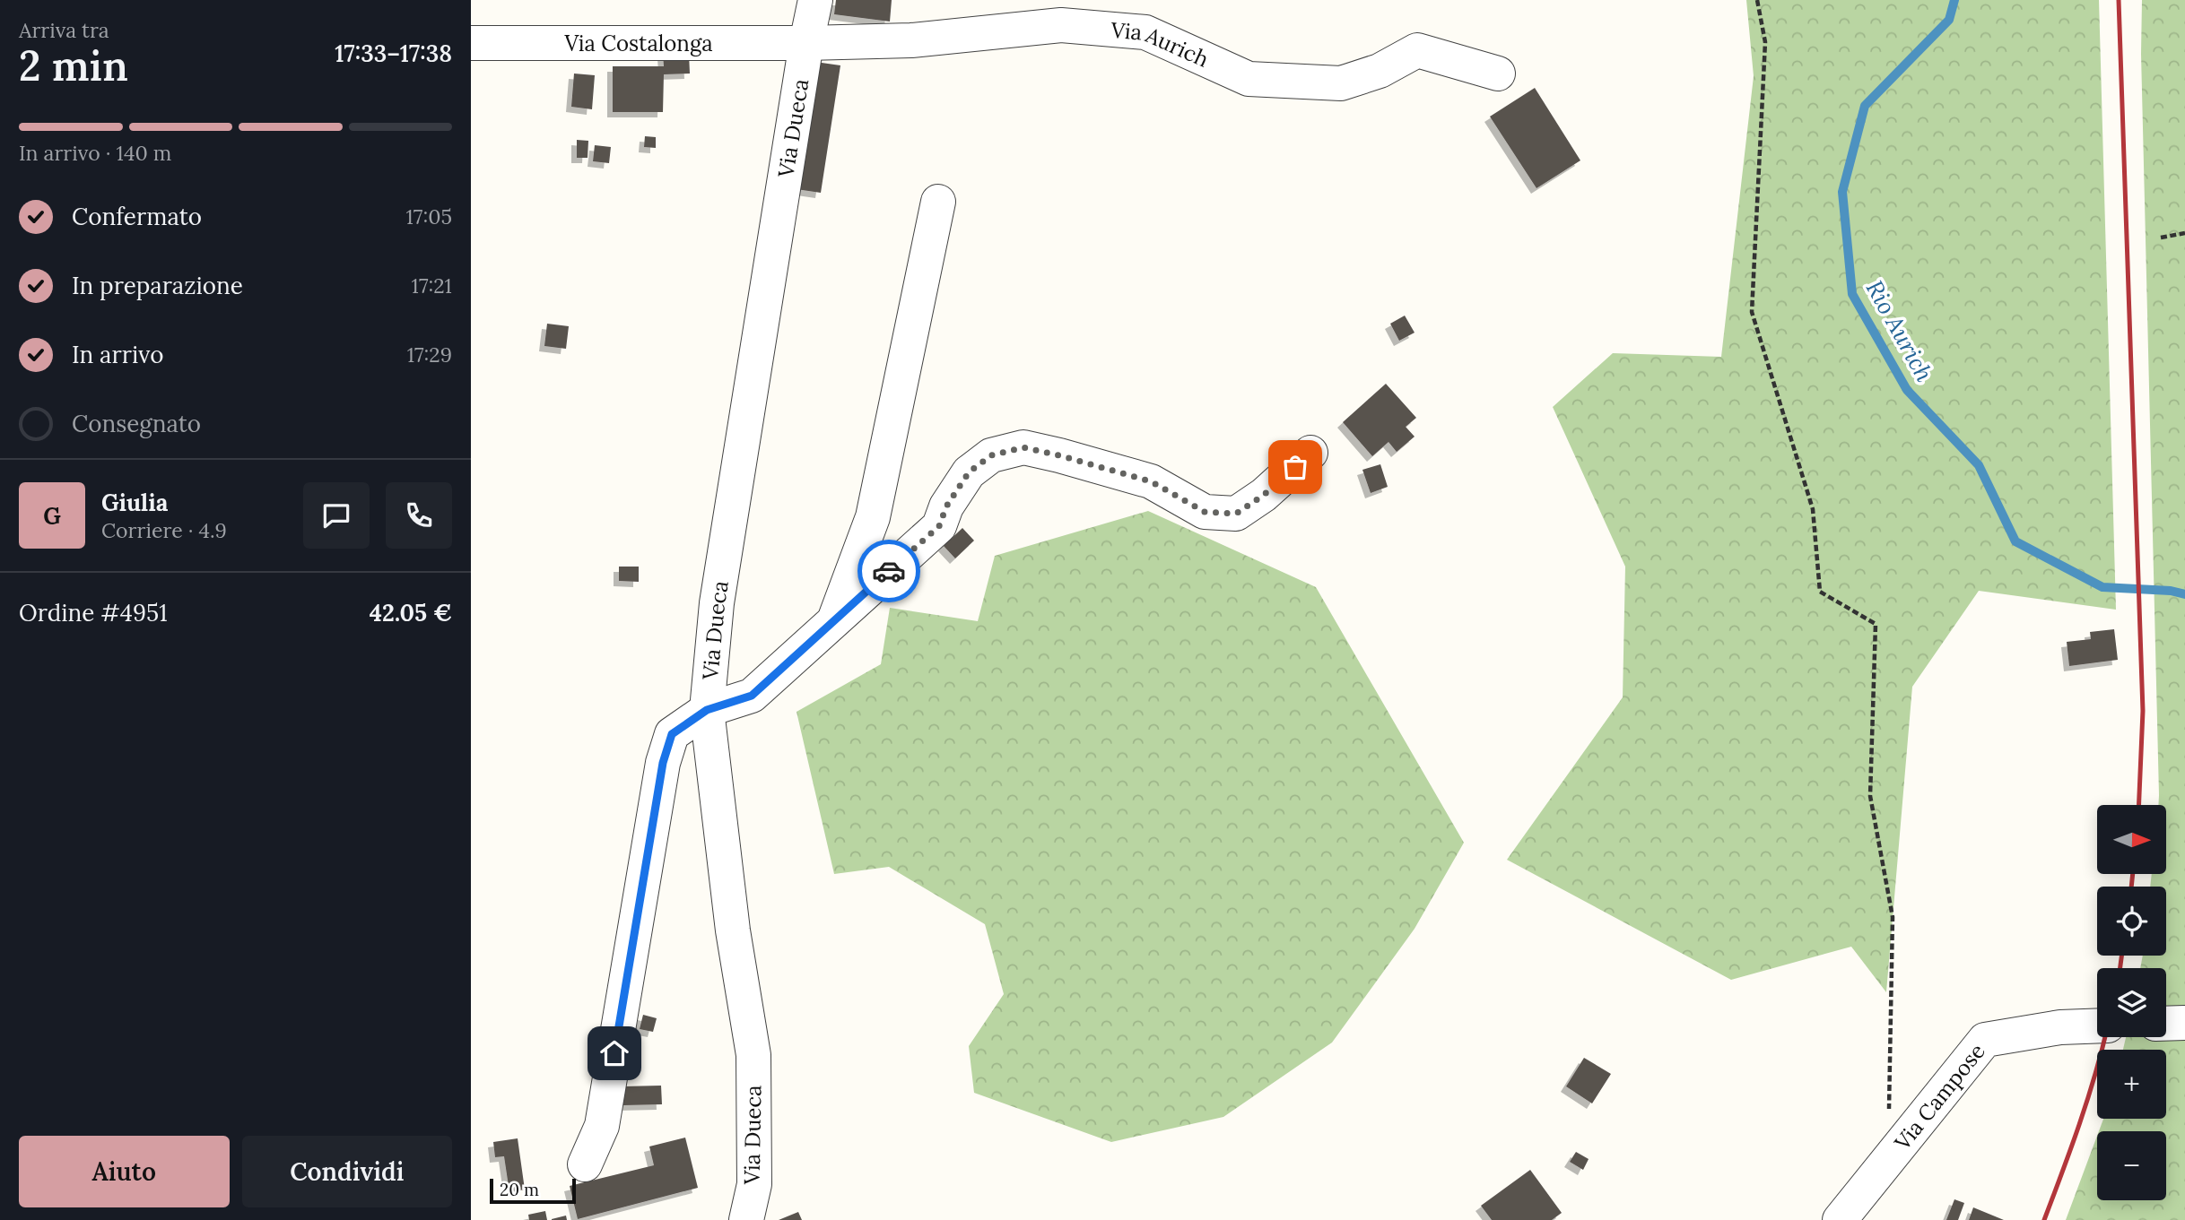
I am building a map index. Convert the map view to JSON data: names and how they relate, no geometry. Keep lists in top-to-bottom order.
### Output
{
  "streets": {
    "street": [
      "Via Costalonga",
      "Via Aurich",
      "Via Dueca",
      "Via Campose"
    ]
  },
  "crossings": [
    ["Via Costalonga", "Via Aurich"],
    ["Via Costalonga", "Via Dueca"],
    ["Via Aurich", "Via Dueca"]
  ],
  "water": ["Rio Aurich"],
  "scale_bar": "20 m",
  "north": "right",
  "page": {
    "heading": ["2 min", "Arriva tra", "17:33–17:38"],
    "panel": [
      "Giulia",
      "Corriere · 4.9",
      "Ordine #4951",
      "42.05 €"
    ],
    "bar": "In arrivo · 140 m",
    "list": [
      ["Confermato", "17:05"],
      ["In preparazione", "17:21"],
      ["In arrivo", "17:29"],
      "Consegnato"
    ],
    "round": "G",
    "map_buttons": ["+", "−"],
    "buttons": ["Aiuto", "Condividi"],
    "scale": "20 m"
  }
}
